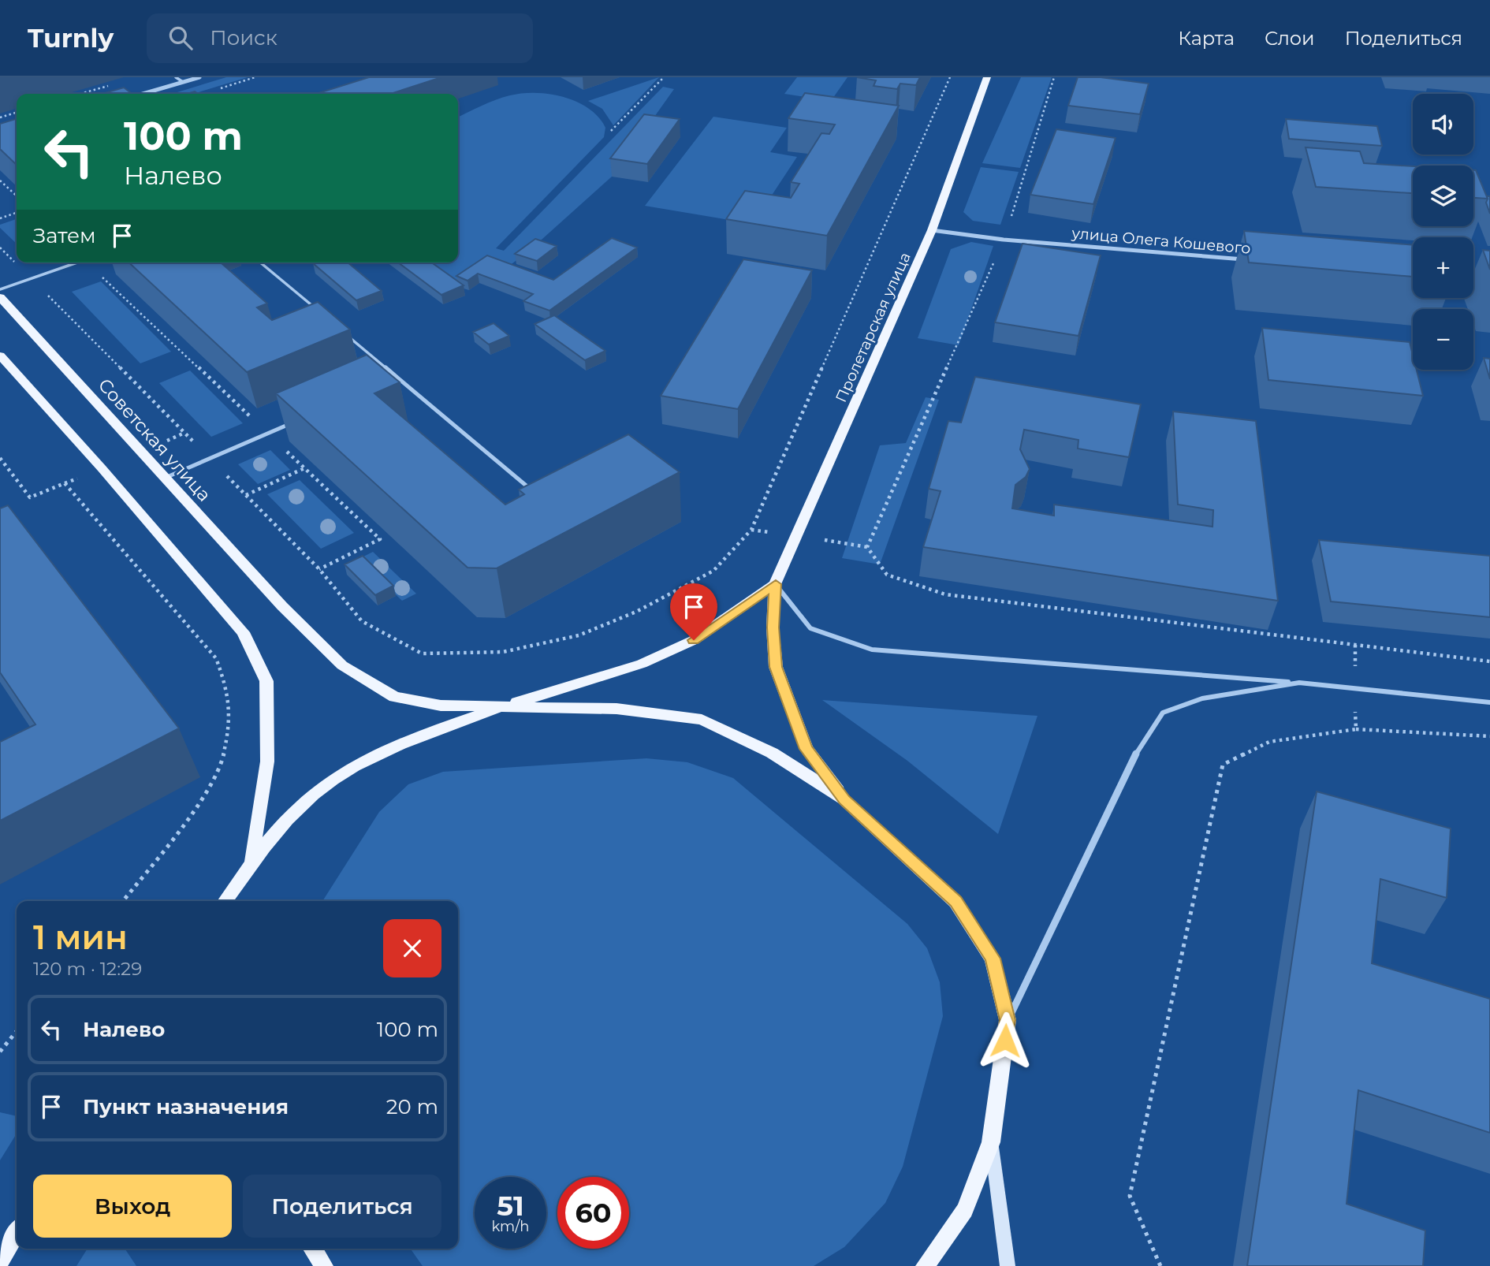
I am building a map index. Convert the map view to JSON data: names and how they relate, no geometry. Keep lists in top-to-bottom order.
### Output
{
  "streets": {
    "main road": ["Пролетарская улица", "Советская улица"],
    "street": ["улица Олега Кошевого"]
  },
  "crossings": [
    ["улица Олега Кошевого", "Пролетарская улица"]
  ],
  "page": {
    "header": "Turnly",
    "search": "Поиск",
    "nav": ["Карта", "Слои", "Поделиться"],
    "map_buttons": ["+", "−"],
    "turn": ["100 m", "Налево"],
    "then": "Затем",
    "heading": ["1 мин", "120 m · 12:29"],
    "list": [
      {
        "name": "Налево",
        "value": "100 m"
      },
      {
        "name": "Пункт назначения",
        "value": "20 m"
      }
    ],
    "buttons": ["Выход", "Поделиться"],
    "speed": "51 km/h",
    "limit": "60"
  }
}
